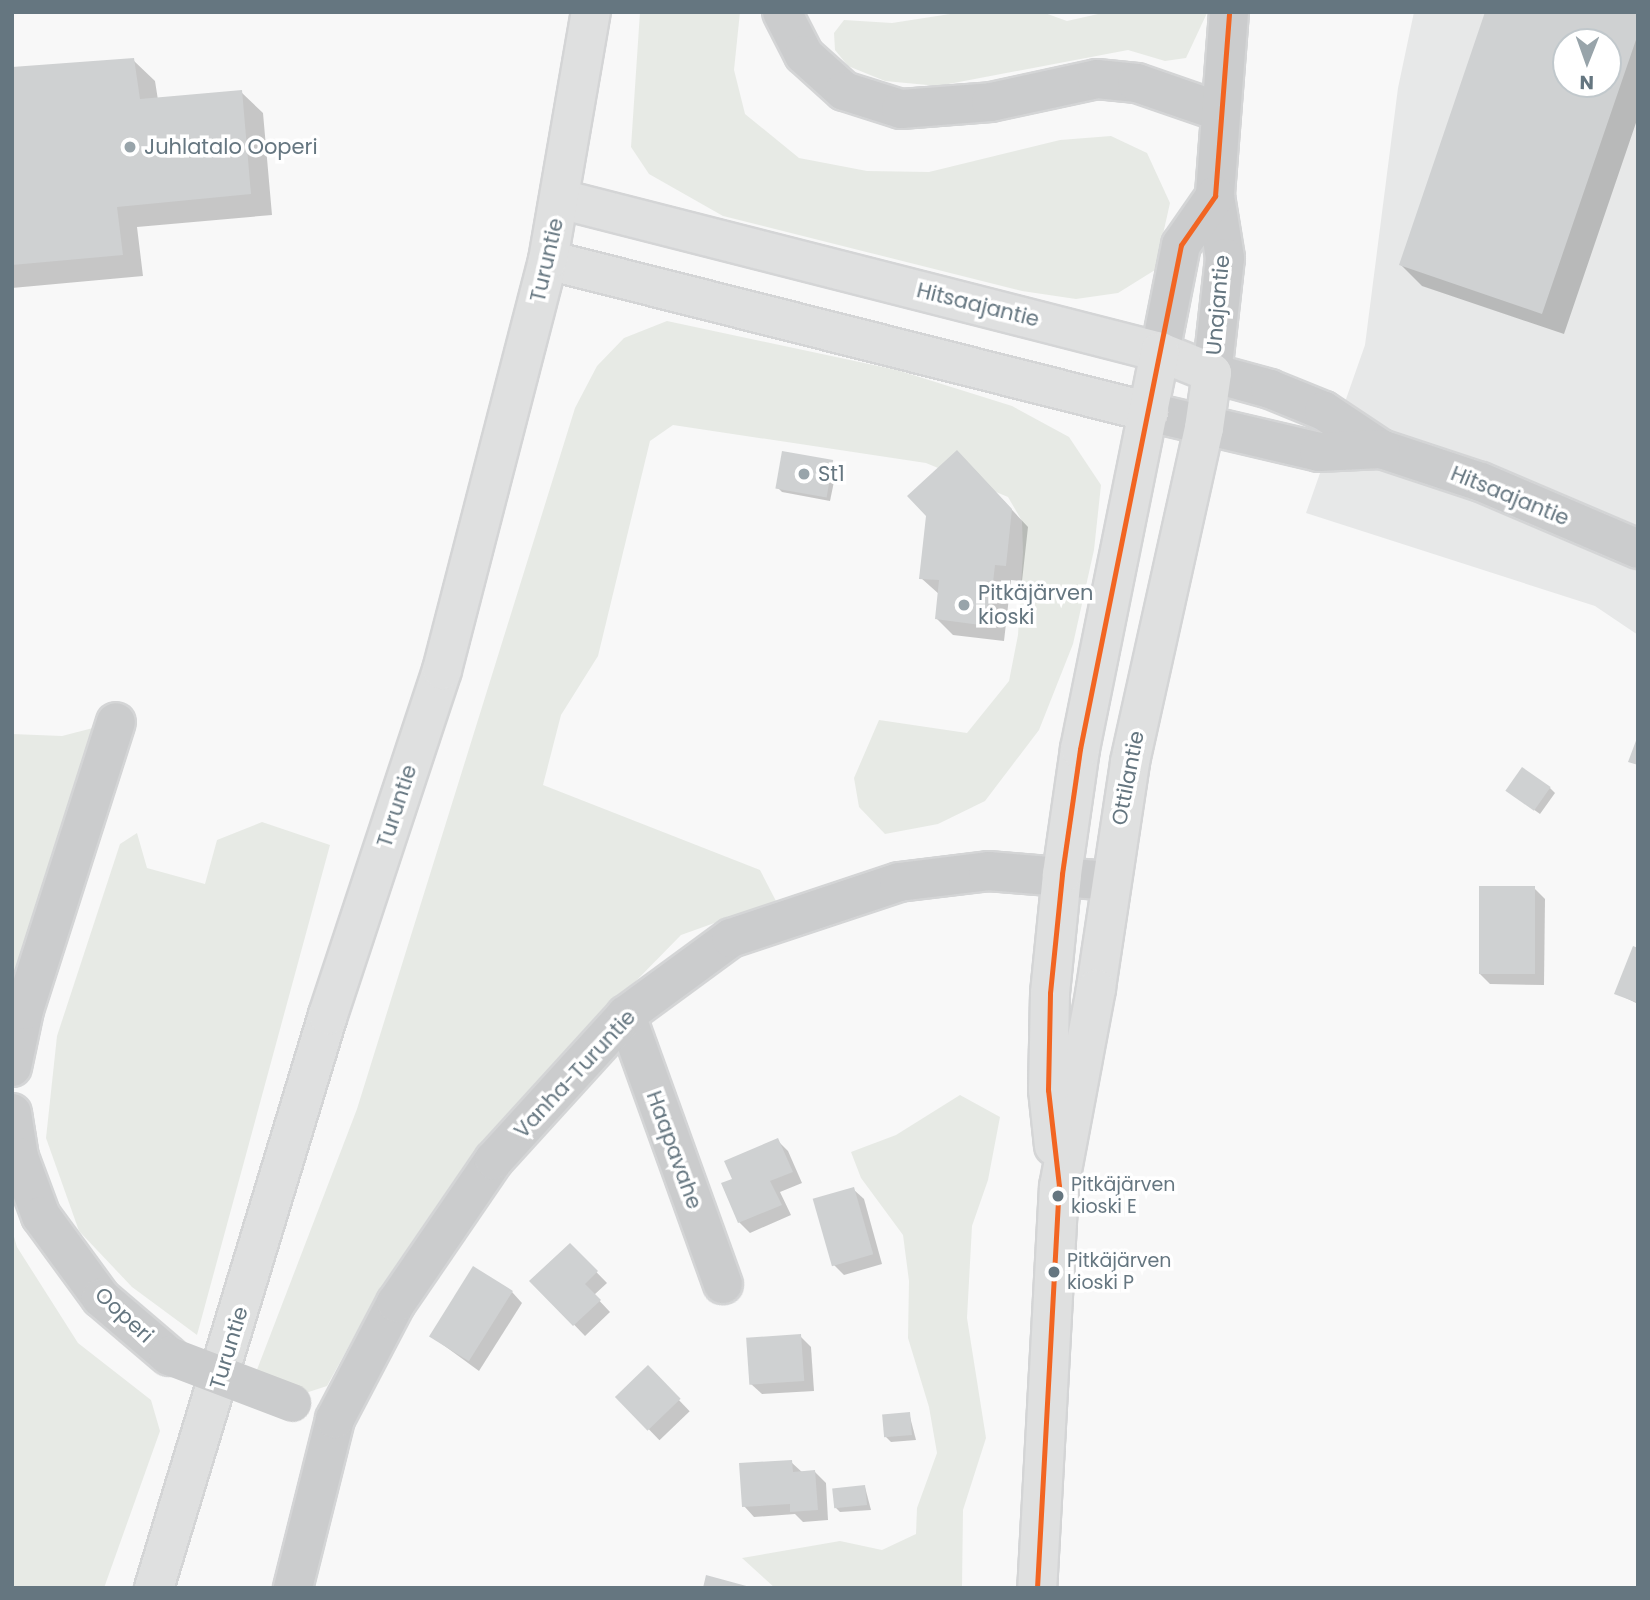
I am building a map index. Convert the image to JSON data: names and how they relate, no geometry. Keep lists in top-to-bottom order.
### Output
{
  "streets": {
    "main road": ["Turuntie", "Hitsaajantie", "Ottilantie"],
    "street": [
      "Unajantie",
      "Vanha-Turuntie",
      "Haapavahe",
      "Ooperi"
    ]
  },
  "crossings": [
    ["Turuntie", "Hitsaajantie"],
    ["Hitsaajantie", "Unajantie"],
    ["Hitsaajantie", "Ottilantie"],
    ["Unajantie", "Ottilantie"],
    ["Ottilantie", "Vanha-Turuntie"],
    ["Vanha-Turuntie", "Haapavahe"],
    ["Vanha-Turuntie", "Ooperi"]
  ],
  "places": [
    "Juhlatalo Ooperi",
    "St1",
    "Pitkäjärven kioski",
    "Pitkäjärven kioski E",
    "Pitkäjärven kioski P"
  ],
  "north": "bottom"
}
